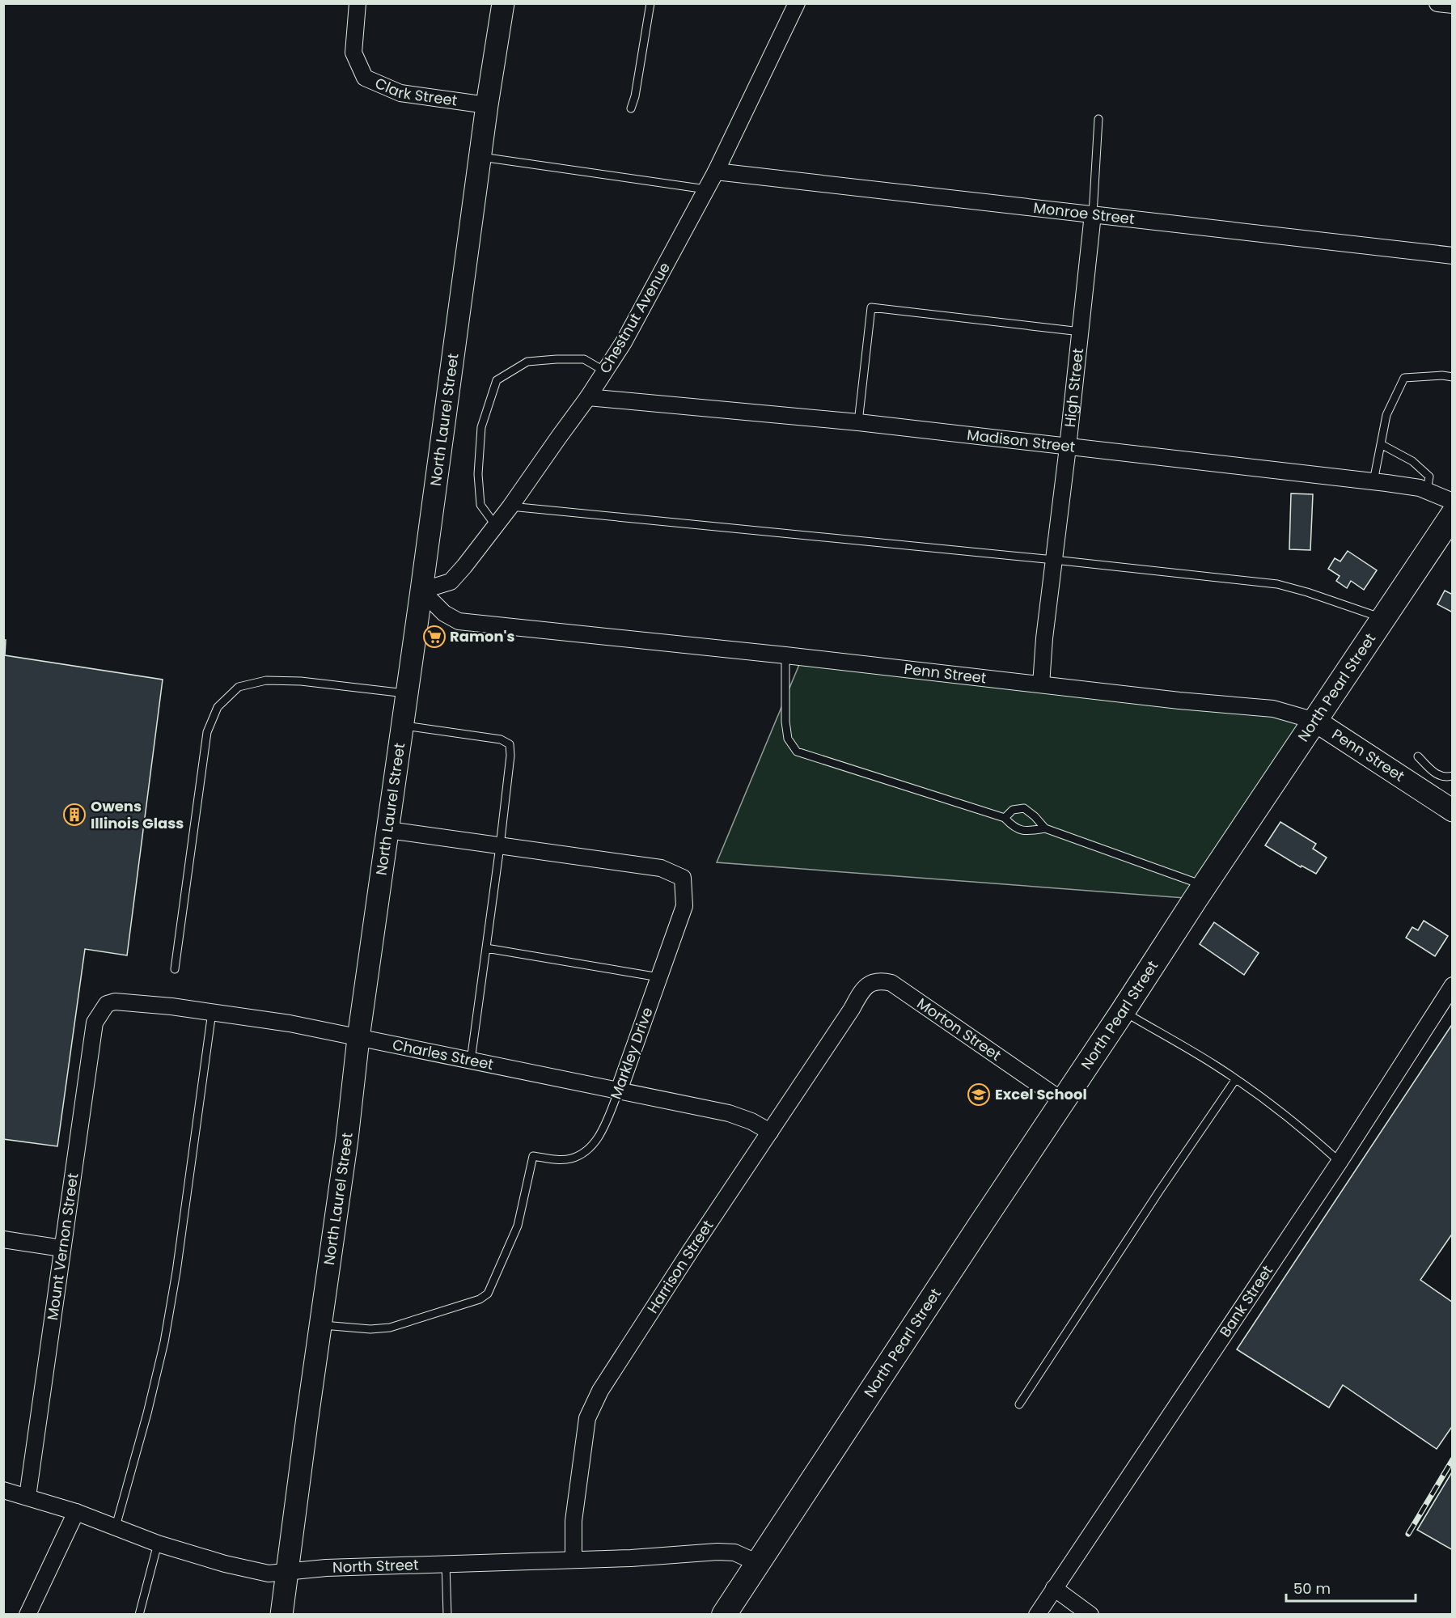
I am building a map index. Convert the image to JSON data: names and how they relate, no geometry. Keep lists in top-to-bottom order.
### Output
{
  "streets": {
    "main road": ["North Pearl Street"],
    "street": [
      "Clark Street",
      "Monroe Street",
      "Chestnut Avenue",
      "High Street",
      "North Laurel Street",
      "Madison Street",
      "Penn Street",
      "Morton Street",
      "Markley Drive",
      "Charles Street",
      "Mount Vernon Street",
      "Harrison Street",
      "Bank Street",
      "North Street"
    ]
  },
  "crossings": [
    ["Clark Street", "North Laurel Street"],
    ["Monroe Street", "Chestnut Avenue"],
    ["Monroe Street", "High Street"],
    ["Chestnut Avenue", "North Laurel Street"],
    ["Chestnut Avenue", "Madison Street"],
    ["Chestnut Avenue", "Penn Street"],
    ["High Street", "Madison Street"],
    ["High Street", "Penn Street"],
    ["North Laurel Street", "Penn Street"],
    ["North Laurel Street", "Markley Drive"],
    ["North Laurel Street", "Charles Street"],
    ["North Laurel Street", "North Street"],
    ["Penn Street", "North Pearl Street"],
    ["North Pearl Street", "Morton Street"],
    ["North Pearl Street", "North Street"],
    ["Morton Street", "Harrison Street"],
    ["Markley Drive", "Charles Street"],
    ["Charles Street", "Mount Vernon Street"],
    ["Charles Street", "Harrison Street"],
    ["Mount Vernon Street", "North Street"],
    ["Harrison Street", "North Street"]
  ],
  "places": {
    "supermarket": ["Ramon's"],
    "building": ["Owens Illinois Glass"],
    "school or university": ["Excel School"]
  },
  "scale_bar": "50 m"
}
